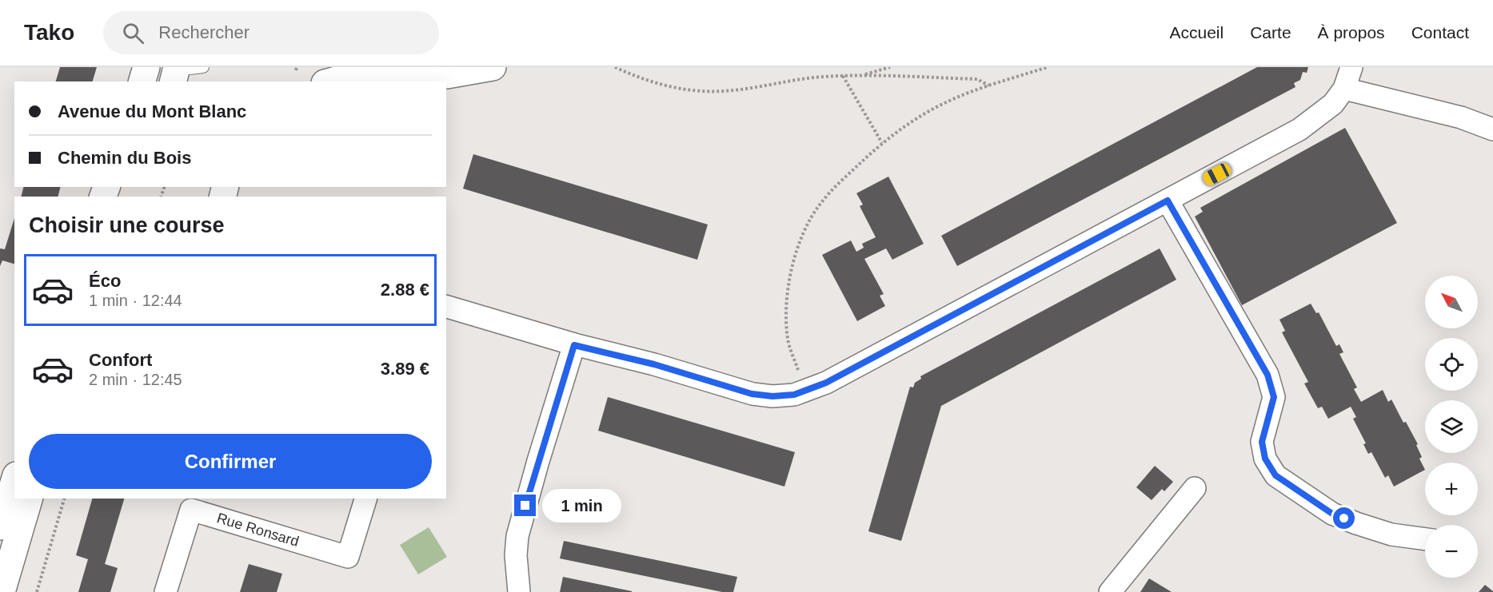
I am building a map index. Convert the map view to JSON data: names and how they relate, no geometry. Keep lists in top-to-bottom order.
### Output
{
  "streets": {
    "street": ["Rue Ronsard"]
  },
  "north": "top left",
  "page": {
    "header": "Tako",
    "search": "Rechercher",
    "nav": [
      "Accueil",
      "Carte",
      "À propos",
      "Contact"
    ],
    "banner": ["Avenue du Mont Blanc", "Chemin du Bois"],
    "heading": "Choisir une course",
    "list": [
      {
        "name": "Éco",
        "note": "1 min · 12:44",
        "value": "2.88 €"
      },
      {
        "name": "Confort",
        "note": "2 min · 12:45",
        "value": "3.89 €"
      }
    ],
    "map_buttons": ["+", "−"],
    "buttons": "Confirmer",
    "bubble": "1 min"
  }
}
